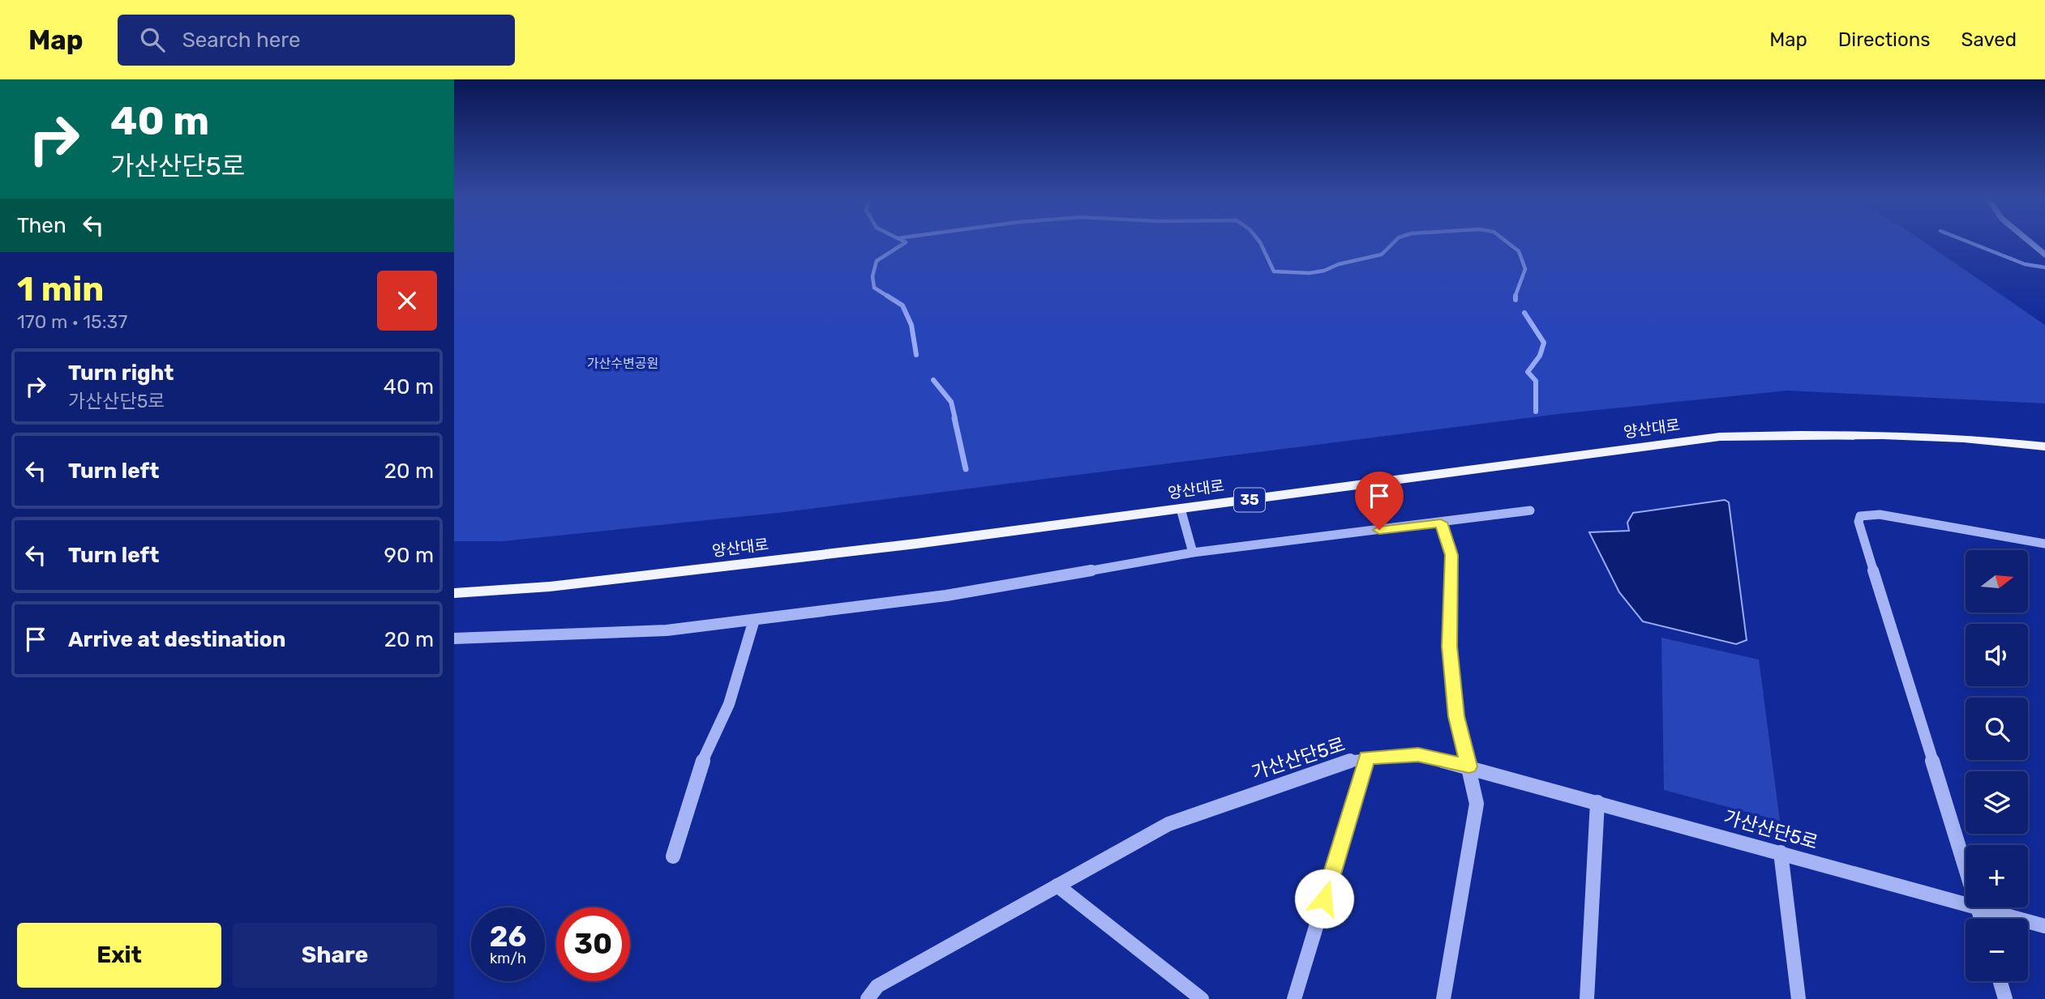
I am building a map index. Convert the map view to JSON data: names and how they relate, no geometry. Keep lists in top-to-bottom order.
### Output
{
  "streets": {
    "main road": ["양산대로", "35"],
    "street": ["가산산단5로"]
  },
  "parks": ["가산수변공원"],
  "north": "right",
  "page": {
    "header": "Map",
    "search": "Search here",
    "nav": ["Map", "Directions", "Saved"],
    "turn": ["40 m", "가산산단5로"],
    "then": "Then",
    "heading": ["1 min", "170 m · 15:37"],
    "list": [
      {
        "name": "Turn right",
        "note": "가산산단5로",
        "value": "40 m"
      },
      {
        "name": "Turn left",
        "value": "20 m"
      },
      {
        "name": "Turn left",
        "value": "90 m"
      },
      {
        "name": "Arrive at destination",
        "value": "20 m"
      }
    ],
    "map_buttons": ["+", "−"],
    "speed": "26 km/h",
    "limit": "30",
    "buttons": ["Exit", "Share"]
  }
}
